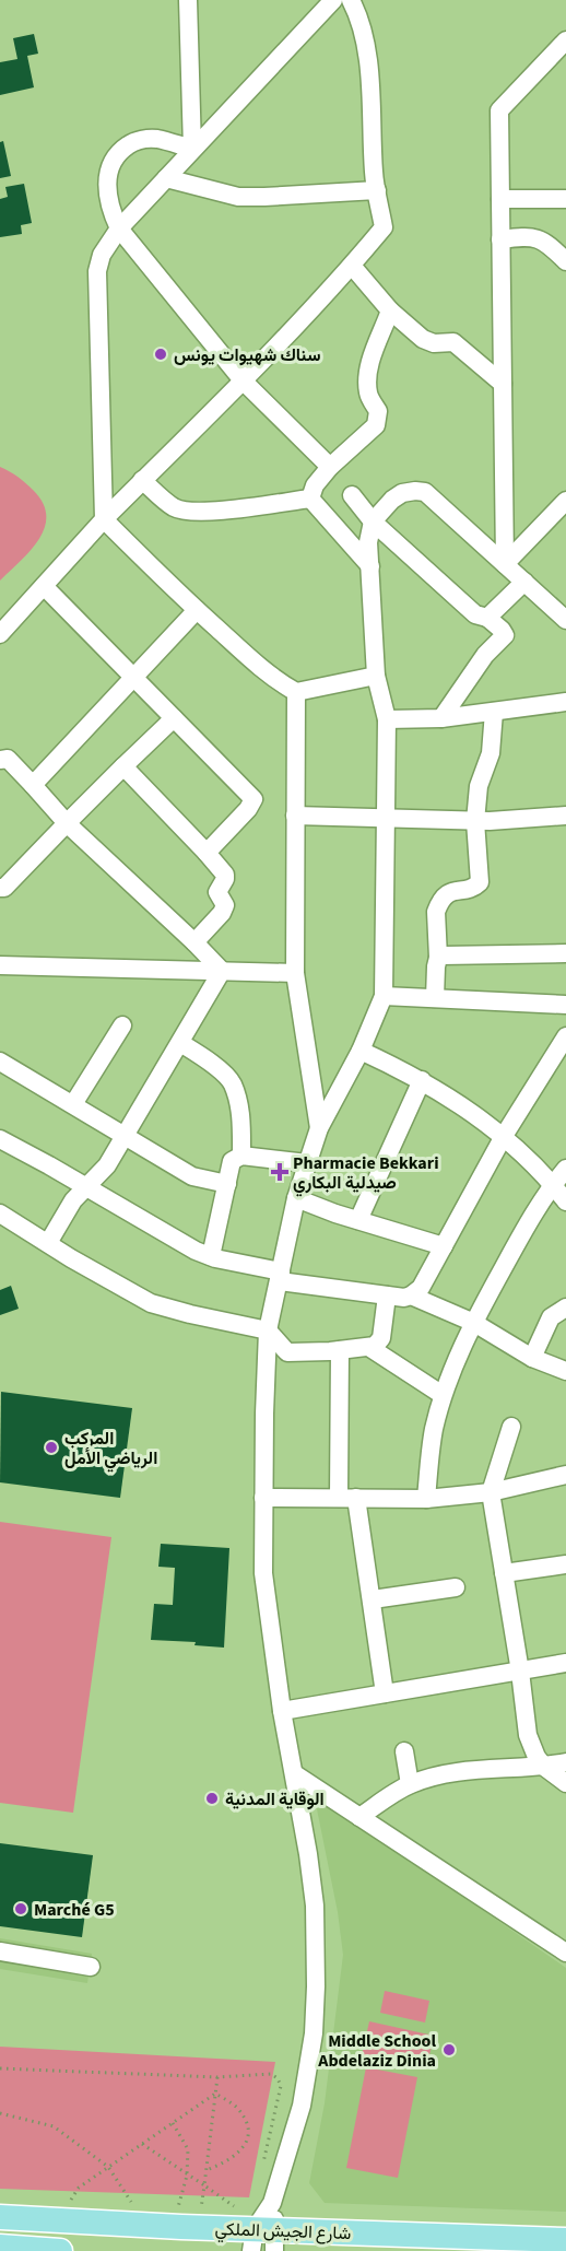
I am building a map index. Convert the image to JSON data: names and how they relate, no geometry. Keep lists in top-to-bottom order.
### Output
{
  "streets": {
    "main road": ["شارع الجيش الملكي"]
  },
  "places": {
    "other": [
      "سناك شهيوات يونس",
      "المركب الرياضي الأمل",
      "الوقاية المدنية",
      "Marché G5",
      "Middle School Abdelaziz Dinia"
    ],
    "health": ["Pharmacie Bekkari صيدلية البكاري"]
  }
}
